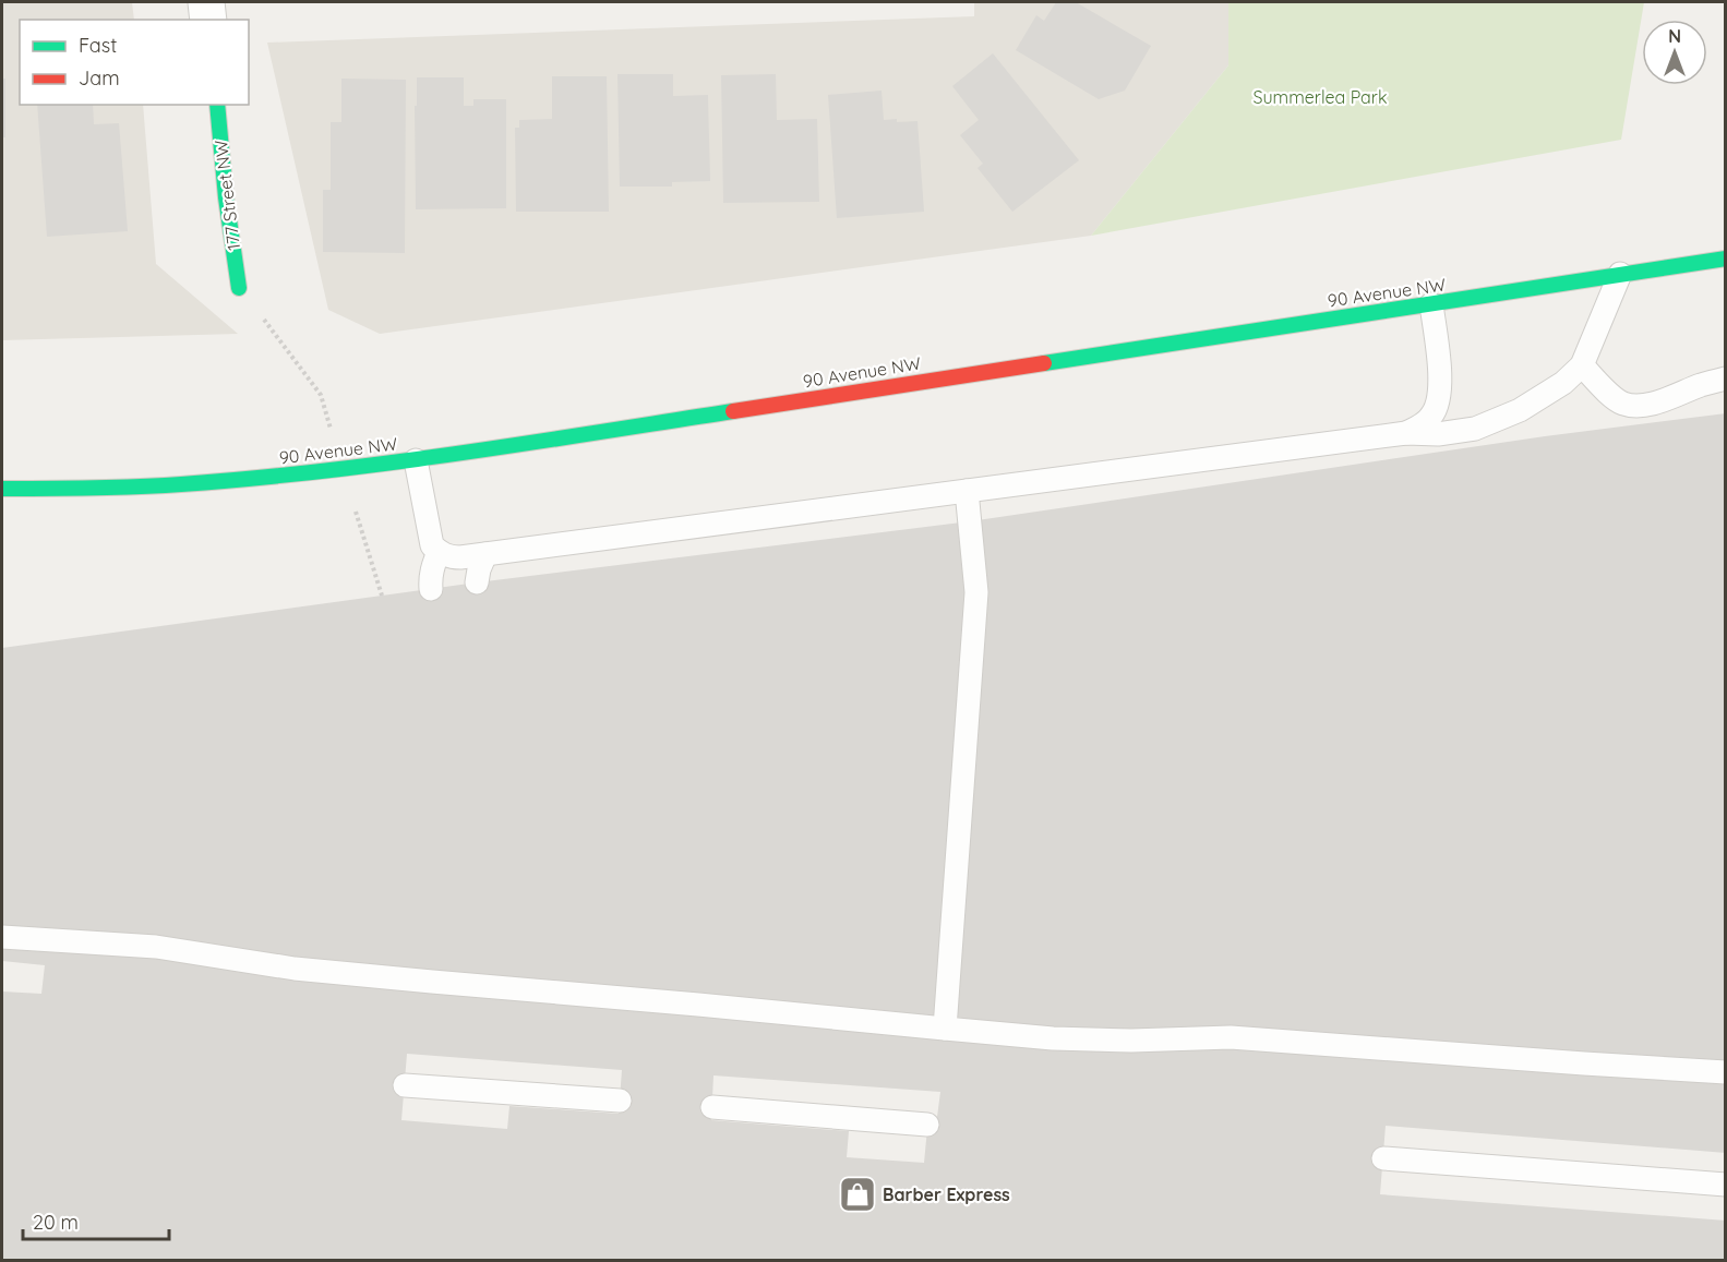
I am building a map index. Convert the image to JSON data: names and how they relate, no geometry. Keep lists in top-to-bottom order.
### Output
{
  "streets": {
    "street": ["177 Street NW", "90 Avenue NW"]
  },
  "parks": ["Summerlea Park"],
  "places": {
    "shop": ["Barber Express"]
  },
  "legend": ["Fast", "Jam"],
  "scale_bar": "20 m",
  "north": "top"
}
